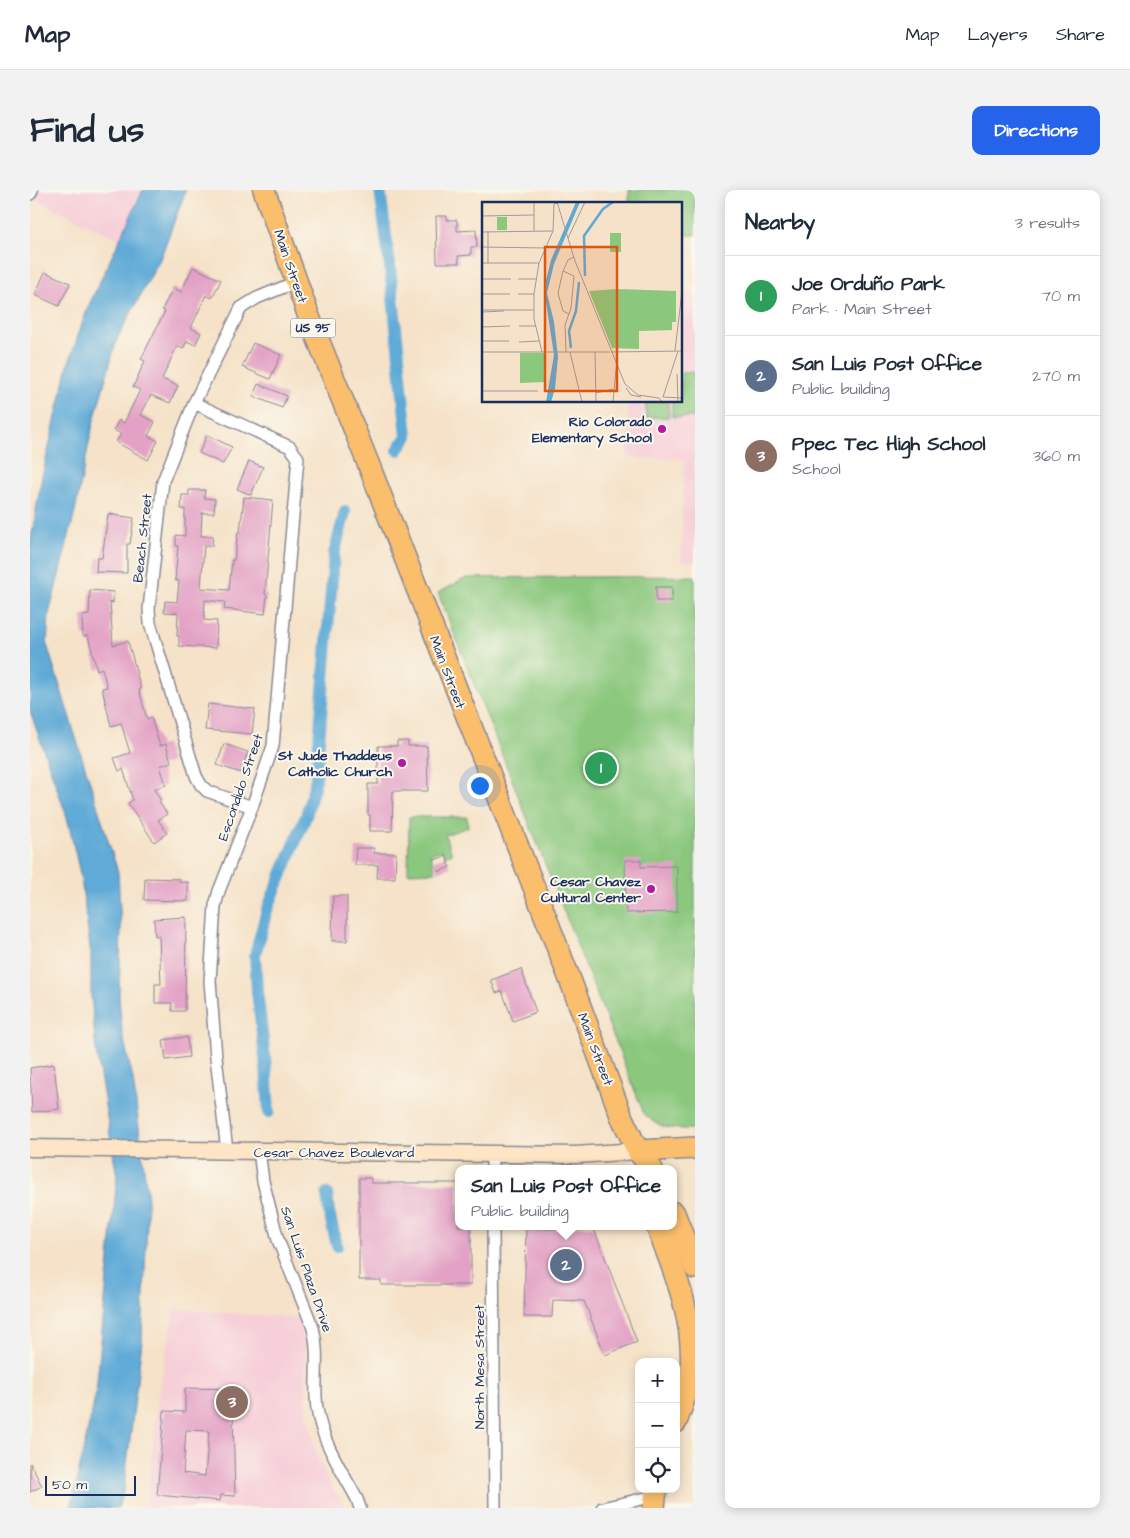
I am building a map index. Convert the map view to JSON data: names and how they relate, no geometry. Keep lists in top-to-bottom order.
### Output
{
  "streets": {
    "highway": ["Main Street", "US 95"],
    "street": [
      "Beach Street",
      "Escondido Street",
      "Cesar Chavez Boulevard",
      "San Luis Plaza Drive",
      "North Mesa Street"
    ]
  },
  "crossings": [
    ["Main Street", "Beach Street"],
    ["Main Street", "Cesar Chavez Boulevard"],
    ["Beach Street", "Escondido Street"],
    ["Escondido Street", "Cesar Chavez Boulevard"],
    ["Cesar Chavez Boulevard", "San Luis Plaza Drive"]
  ],
  "places": ["Rio Colorado Elementary School", "St Jude Thaddeus Catholic Church", "Cesar Chavez Cultural Center"],
  "scale_bar": "50 m",
  "page": {
    "header": "Map",
    "nav": ["Map", "Layers", "Share"],
    "title": "Find us",
    "buttons": "Directions",
    "heading": ["Nearby", "3 results"],
    "list": [
      {
        "mark": "1",
        "name": "Joe Orduño Park",
        "note": "Park · Main Street",
        "value": "70 m"
      },
      {
        "mark": "2",
        "name": "San Luis Post Office",
        "note": "Public building",
        "value": "270 m"
      },
      {
        "mark": "3",
        "name": "Ppec Tec High School",
        "note": "School",
        "value": "360 m"
      }
    ],
    "pins": ["1", "2", "3"],
    "popup": ["San Luis Post Office", "Public building"],
    "map_buttons": ["+", "−"],
    "scale": "50 m"
  }
}
